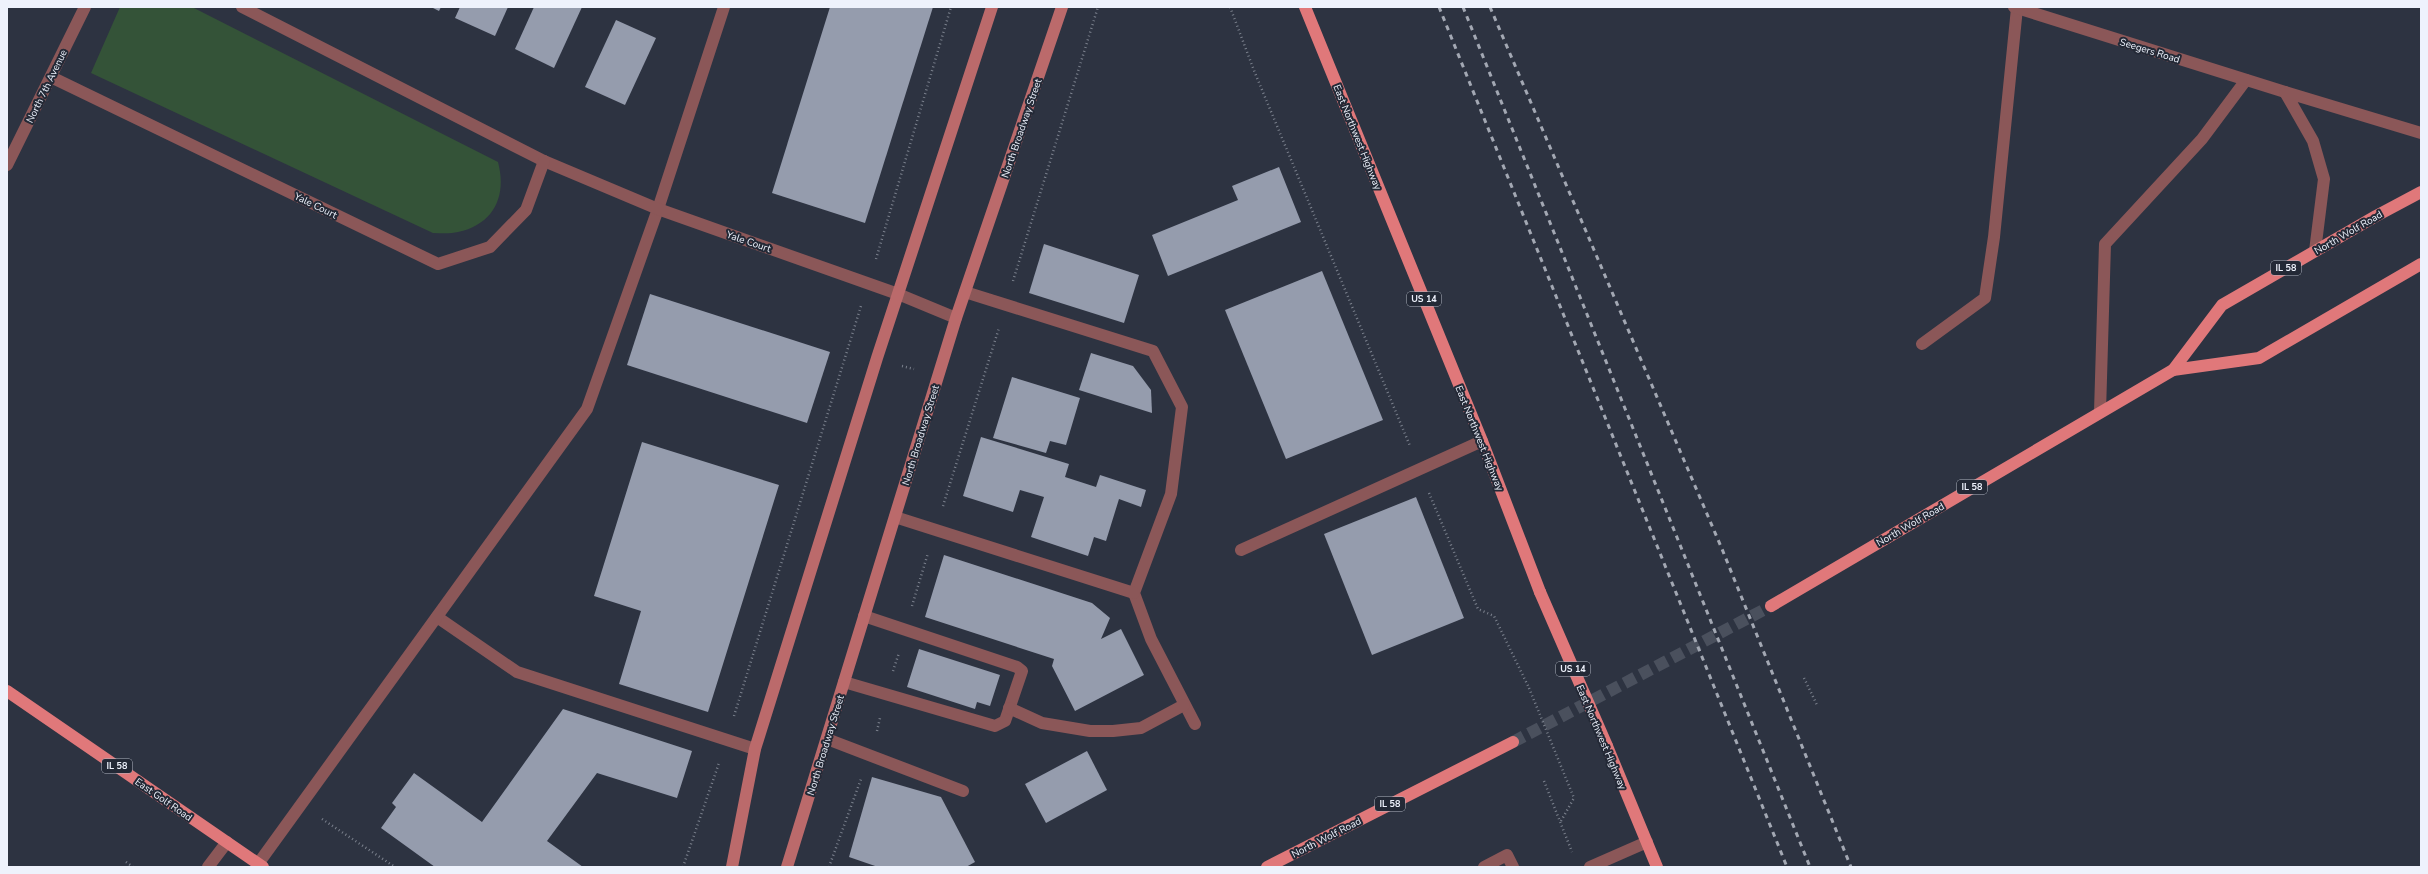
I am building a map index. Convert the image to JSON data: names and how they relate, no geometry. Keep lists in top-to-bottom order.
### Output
{
  "streets": {
    "main road": [
      "East Northwest Highway",
      "North Wolf Road",
      "IL 58",
      "US 14",
      "East Golf Road"
    ],
    "street": [
      "Seegers Road",
      "North 7th Avenue",
      "North Broadway Street",
      "Yale Court"
    ]
  },
  "crossings": [
    ["North 7th Avenue", "Yale Court"],
    ["North Broadway Street", "Yale Court"]
  ]
}
